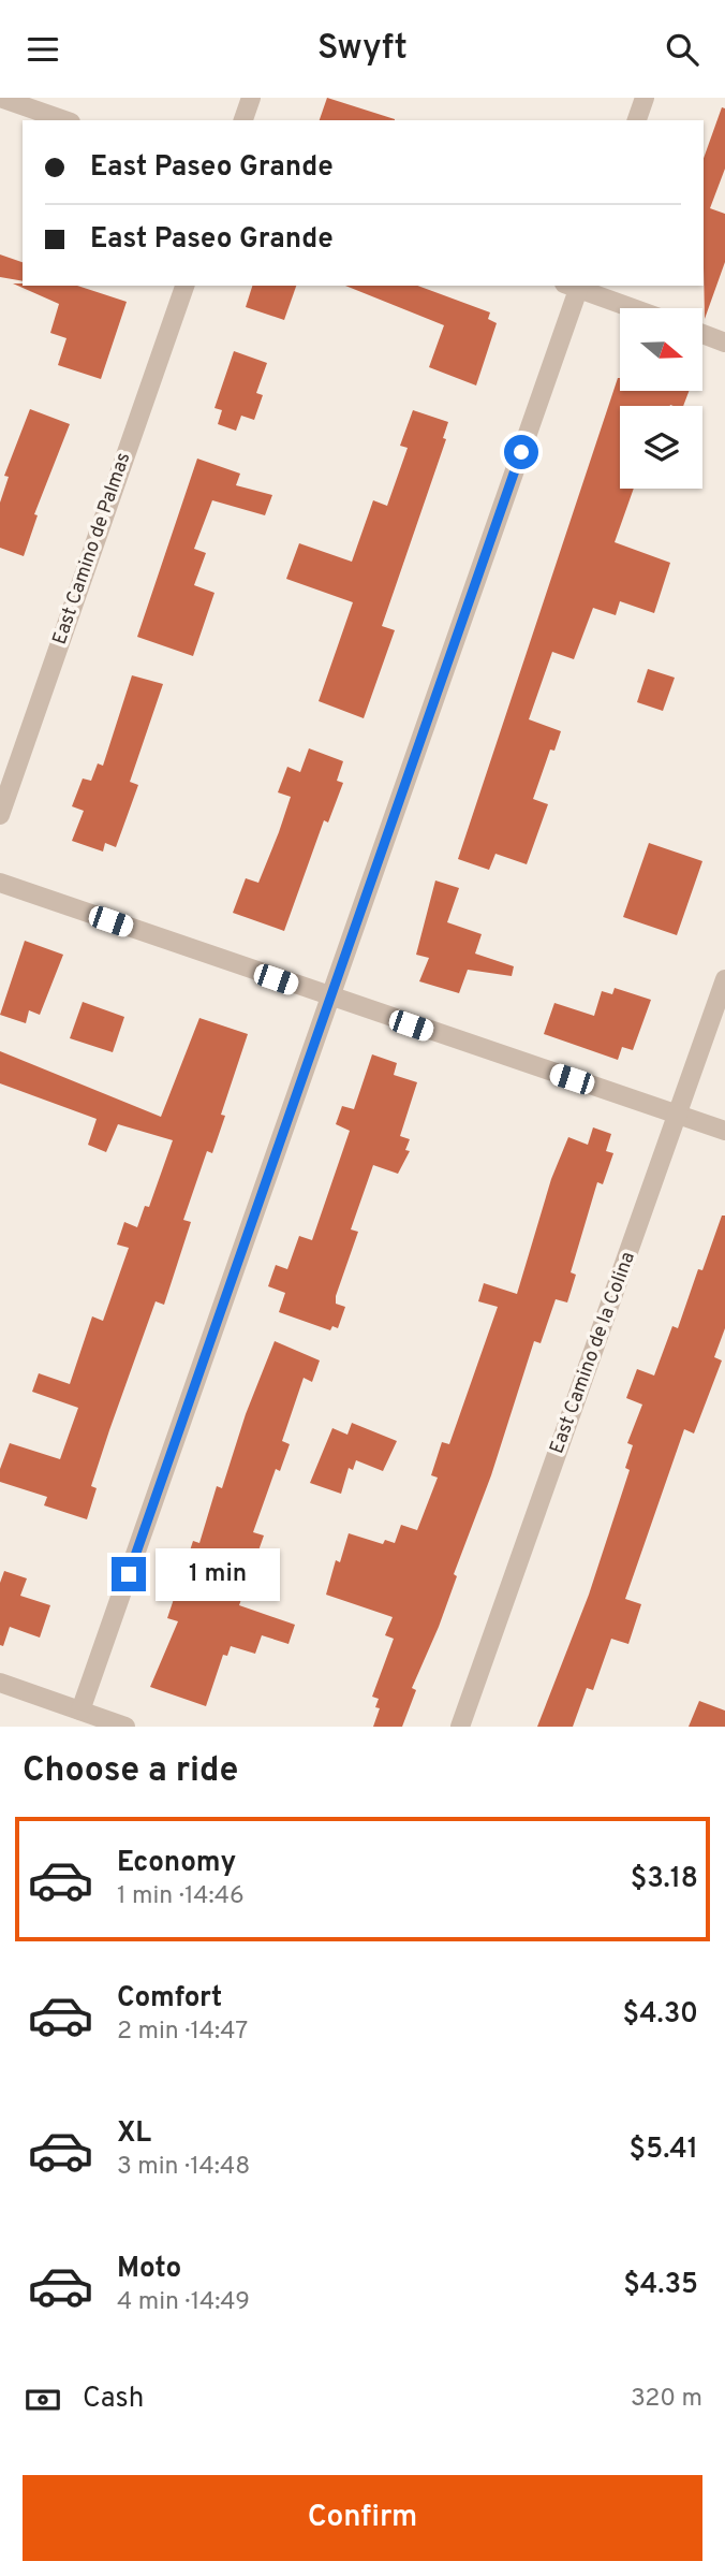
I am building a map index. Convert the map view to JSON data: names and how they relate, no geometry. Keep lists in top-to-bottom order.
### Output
{
  "streets": {
    "street": ["East Camino de Palmas", "East Camino de la Colina"]
  },
  "north": "right",
  "page": {
    "header": "Swyft",
    "banner": ["East Paseo Grande", "East Paseo Grande"],
    "bubble": "1 min",
    "heading": "Choose a ride",
    "list": [
      {
        "name": "Economy",
        "note": "1 min · 14:46",
        "value": "$3.18"
      },
      {
        "name": "Comfort",
        "note": "2 min · 14:47",
        "value": "$4.30"
      },
      {
        "name": "XL",
        "note": "3 min · 14:48",
        "value": "$5.41"
      },
      {
        "name": "Moto",
        "note": "4 min · 14:49",
        "value": "$4.35"
      }
    ],
    "pay": ["Cash", "320 m"],
    "buttons": "Confirm"
  }
}
